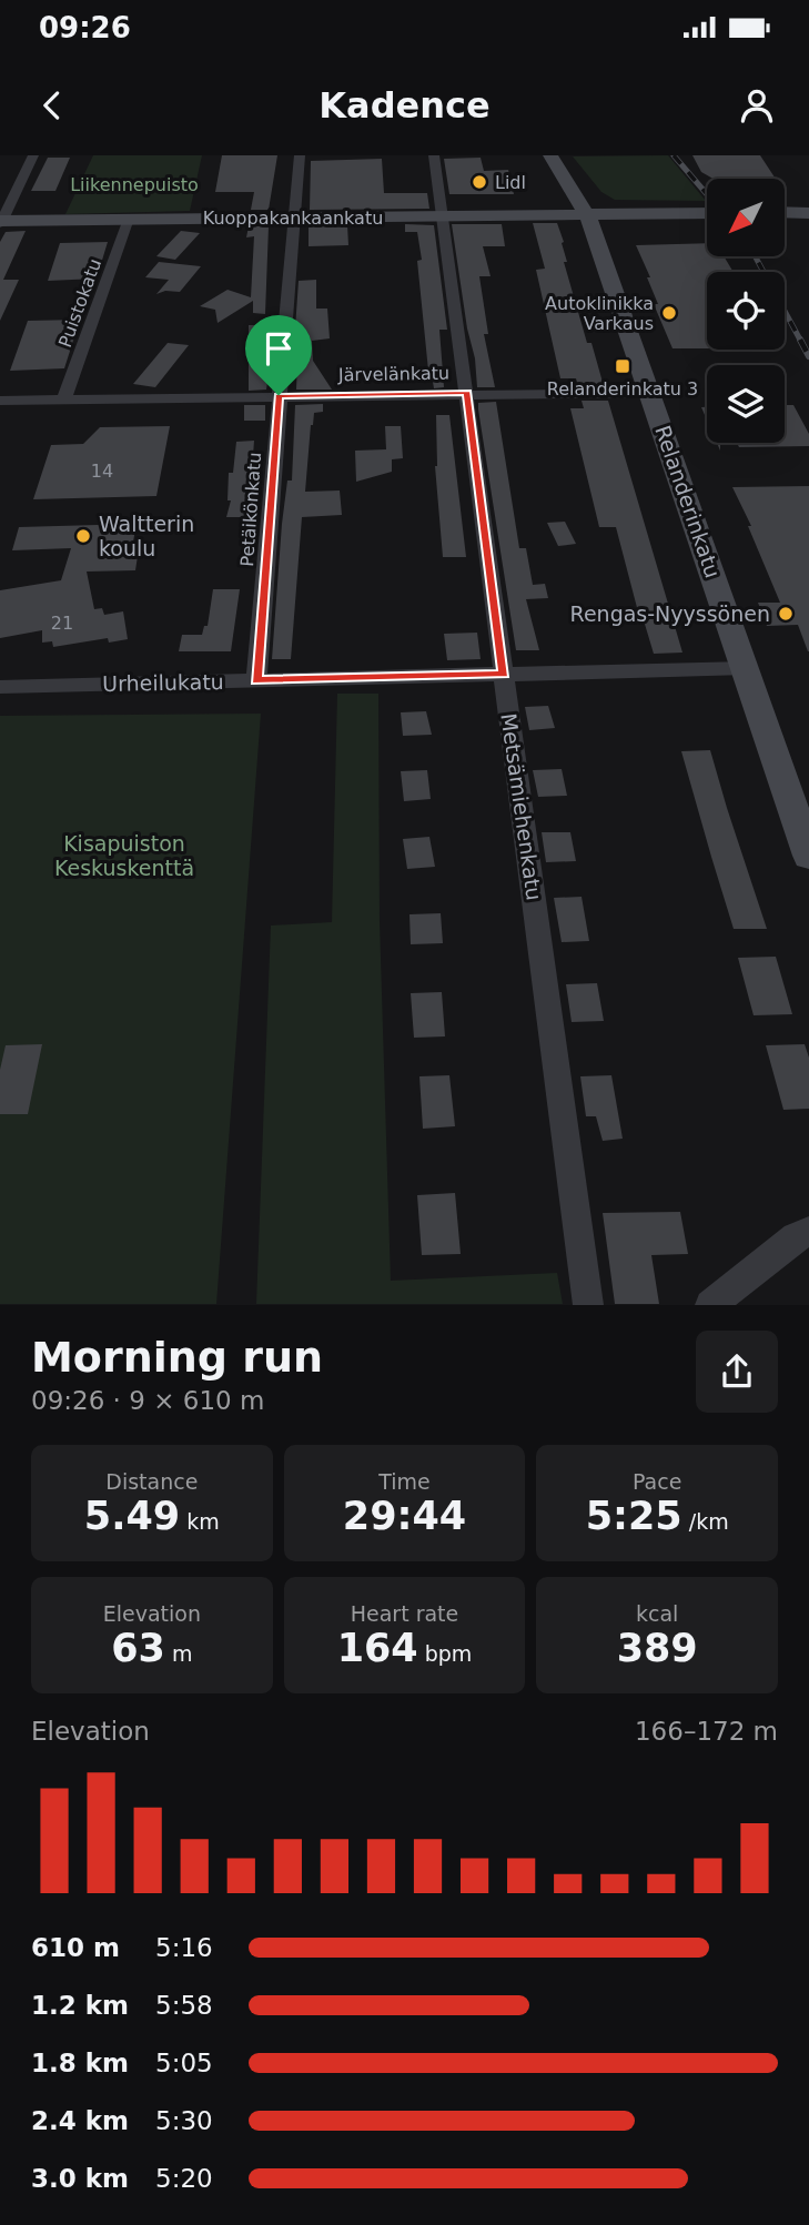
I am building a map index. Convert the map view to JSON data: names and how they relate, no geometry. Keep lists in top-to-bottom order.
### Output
{
  "streets": {
    "main road": ["Kuoppakankaankatu", "Relanderinkatu"],
    "street": [
      "Puistokatu",
      "Järvelänkatu",
      "Petäikönkatu",
      "Urheilukatu",
      "Metsämiehenkatu"
    ]
  },
  "crossings": [
    ["Kuoppakankaankatu", "Puistokatu"],
    ["Kuoppakankaankatu", "Relanderinkatu"],
    ["Kuoppakankaankatu", "Petäikönkatu"],
    ["Kuoppakankaankatu", "Metsämiehenkatu"],
    ["Puistokatu", "Järvelänkatu"],
    ["Järvelänkatu", "Relanderinkatu"],
    ["Järvelänkatu", "Petäikönkatu"],
    ["Järvelänkatu", "Metsämiehenkatu"],
    ["Relanderinkatu", "Urheilukatu"],
    ["Petäikönkatu", "Urheilukatu"],
    ["Urheilukatu", "Metsämiehenkatu"]
  ],
  "parks": ["Liikennepuisto", "Kisapuiston Keskuskenttä"],
  "places": {
    "other": [
      "Lidl",
      "Autoklinikka Varkaus",
      "Waltterin koulu",
      "Rengas-Nyyssönen"
    ],
    "transit": ["Relanderinkatu 3"]
  },
  "house_numbers": ["14", "21"],
  "north": "bottom left",
  "page": {
    "status": "09:26",
    "header": "Kadence",
    "heading": ["Morning run", "09:26 · 9 × 610 m"],
    "stats": [
      ["Distance", "5.49 km"],
      ["Time", "29:44"],
      ["Pace", "5:25 /km"],
      ["Elevation", "63 m"],
      ["Heart rate", "164 bpm"],
      ["kcal", "389"]
    ],
    "chart": ["Elevation", "166–172 m"],
    "list": [
      {
        "name": "610 m",
        "note": "5:16"
      },
      {
        "name": "1.2 km",
        "note": "5:58"
      },
      {
        "name": "1.8 km",
        "note": "5:05"
      },
      {
        "name": "2.4 km",
        "note": "5:30"
      },
      {
        "name": "3.0 km",
        "note": "5:20"
      }
    ]
  }
}
